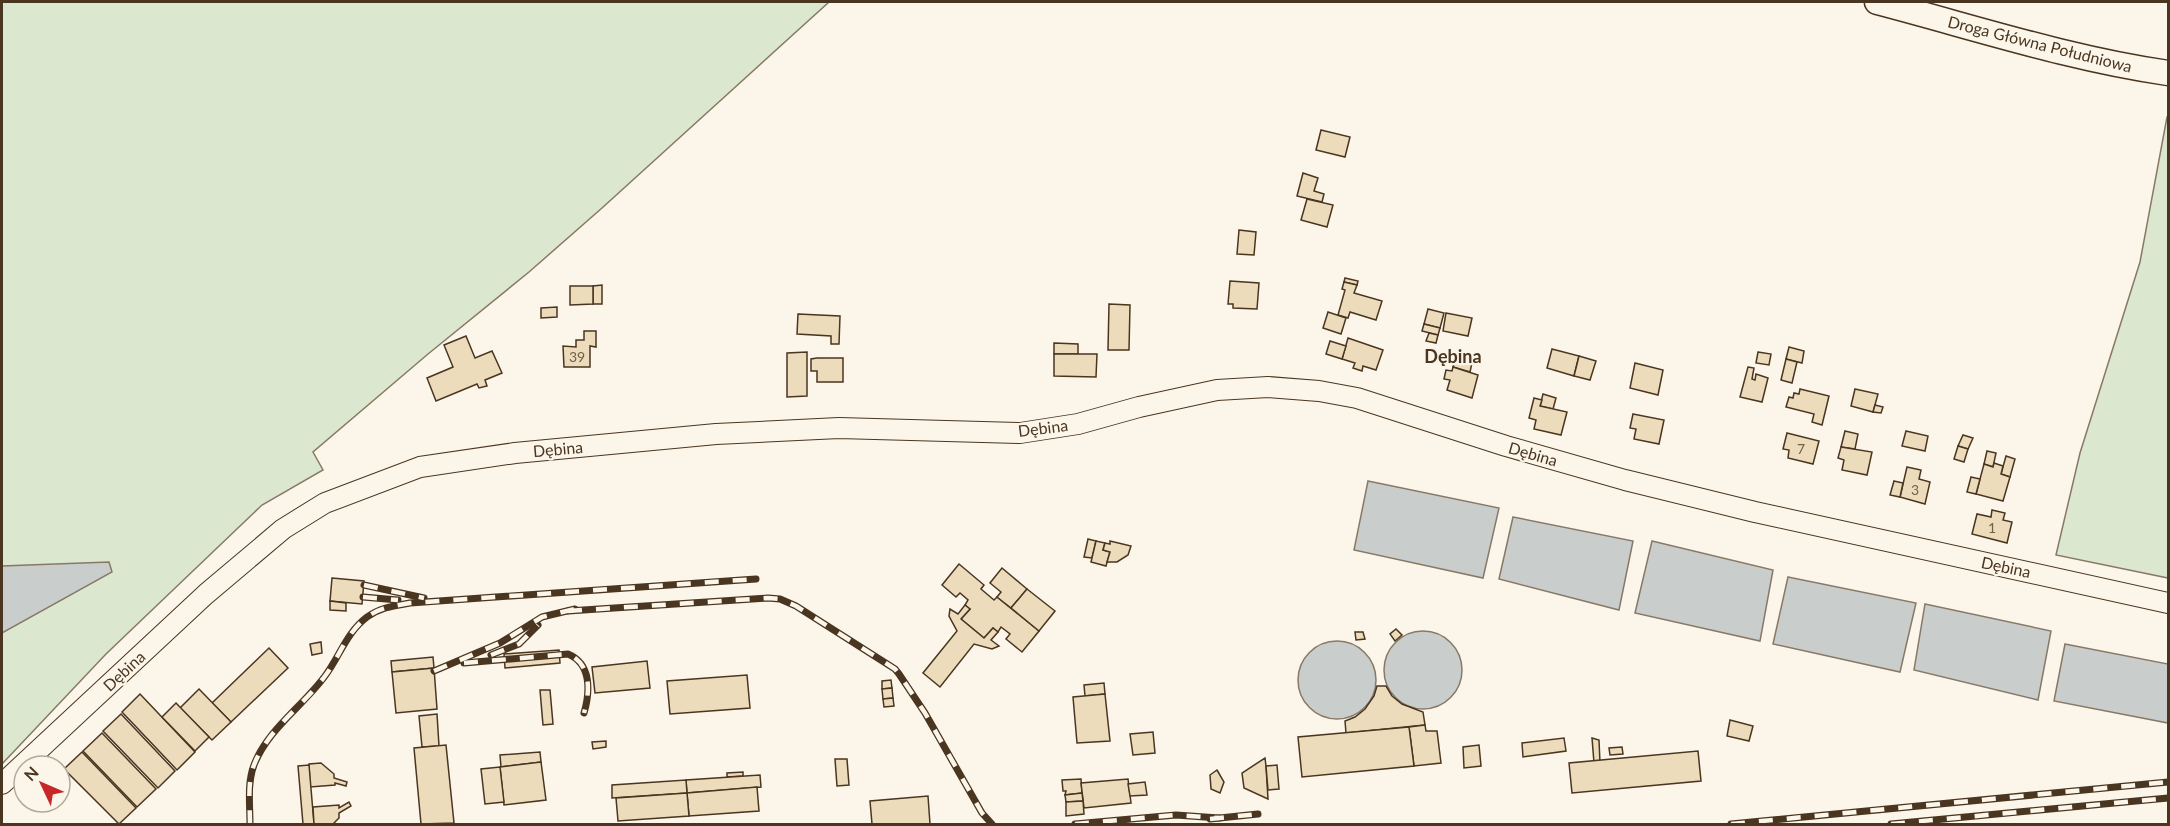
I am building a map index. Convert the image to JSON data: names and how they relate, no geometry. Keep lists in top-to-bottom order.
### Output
{
  "streets": {
    "main road": ["Droga Główna Południowa"],
    "street": ["Dębina"]
  },
  "districts": ["Dębina"],
  "house_numbers": [
    "39",
    "7",
    "3",
    "1"
  ],
  "north": "top left"
}
